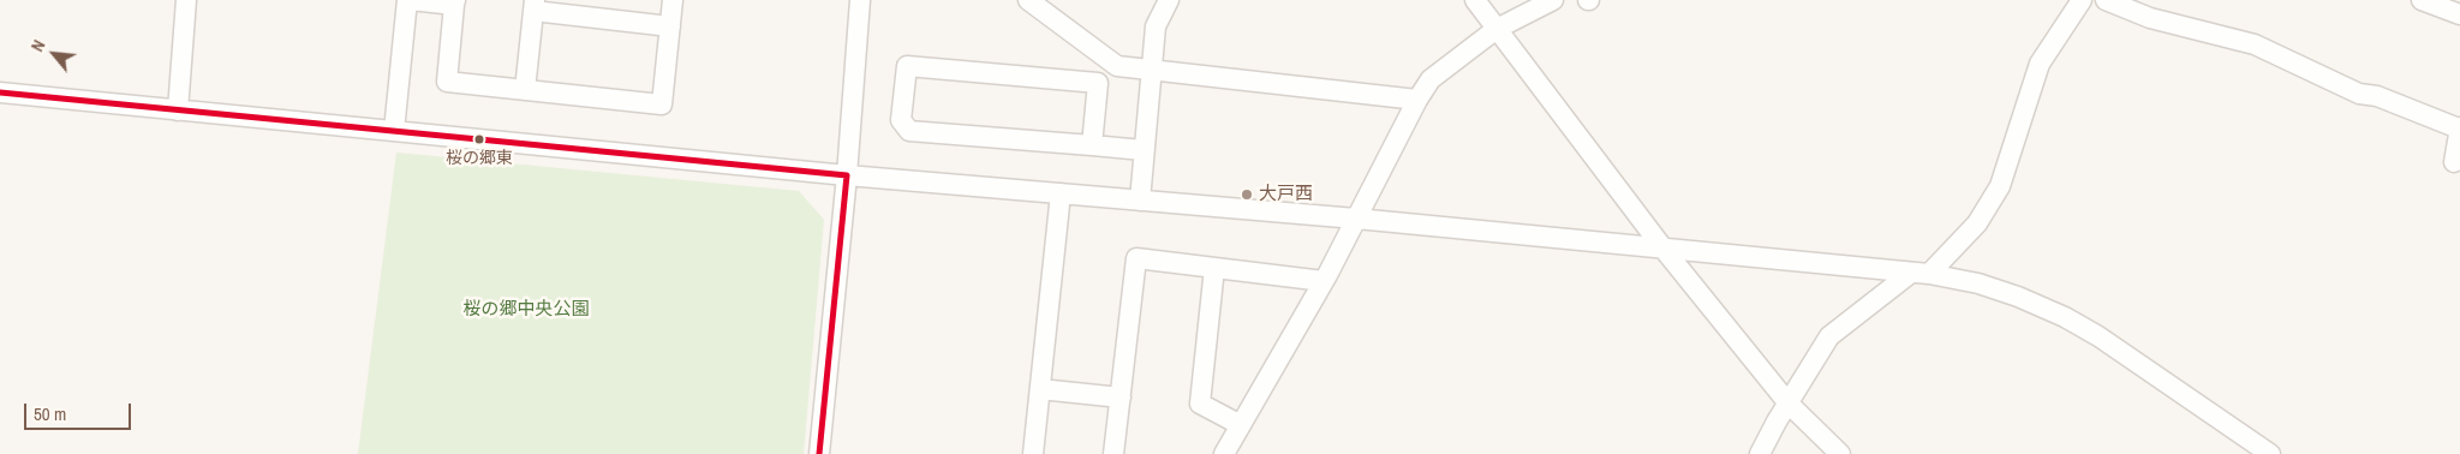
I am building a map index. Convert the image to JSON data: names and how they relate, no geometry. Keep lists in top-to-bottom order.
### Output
{
  "parks": ["桜の郷中央公園"],
  "places": ["桜の郷東", "大戸西"],
  "scale_bar": "50 m",
  "north": "top left"
}
